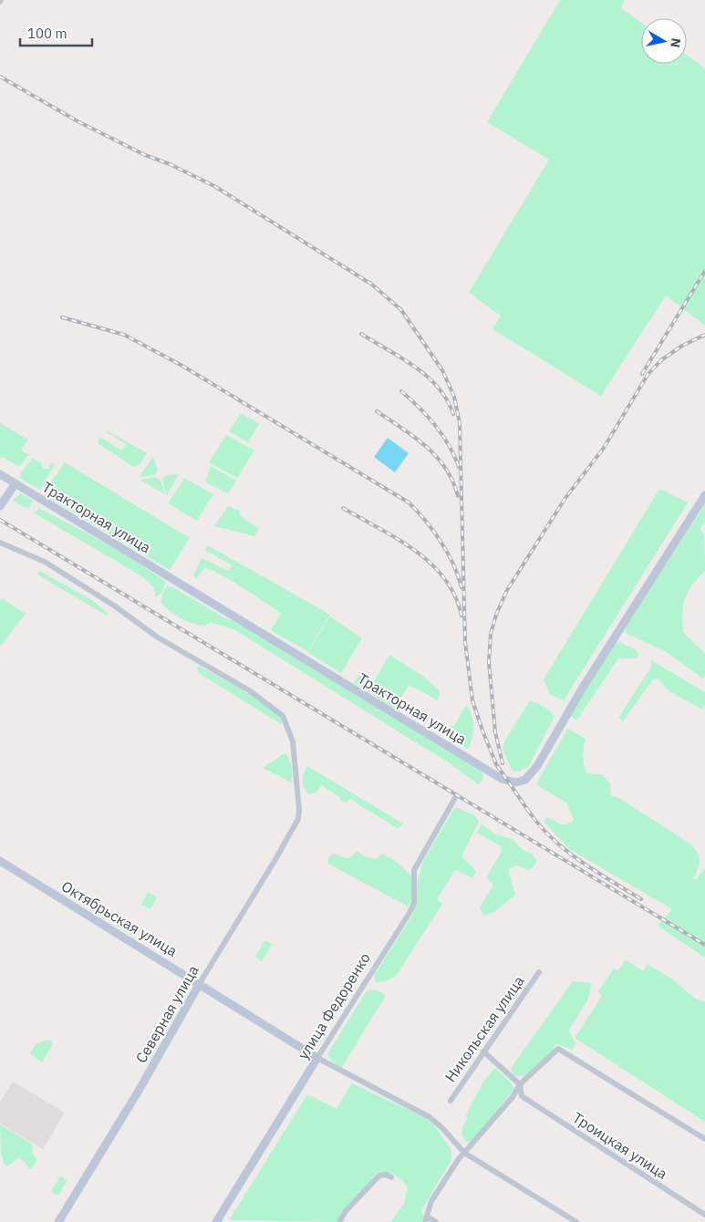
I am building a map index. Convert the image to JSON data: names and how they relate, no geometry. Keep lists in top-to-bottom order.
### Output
{
  "streets": {
    "main road": [
      "Тракторная улица",
      "Октябрьская улица",
      "улица Федоренко",
      "Северная улица"
    ],
    "street": ["Никольская улица", "Троицкая улица"]
  },
  "crossings": [
    ["Октябрьская улица", "улица Федоренко"],
    ["Октябрьская улица", "Северная улица"]
  ],
  "scale_bar": "100 m",
  "north": "right"
}
